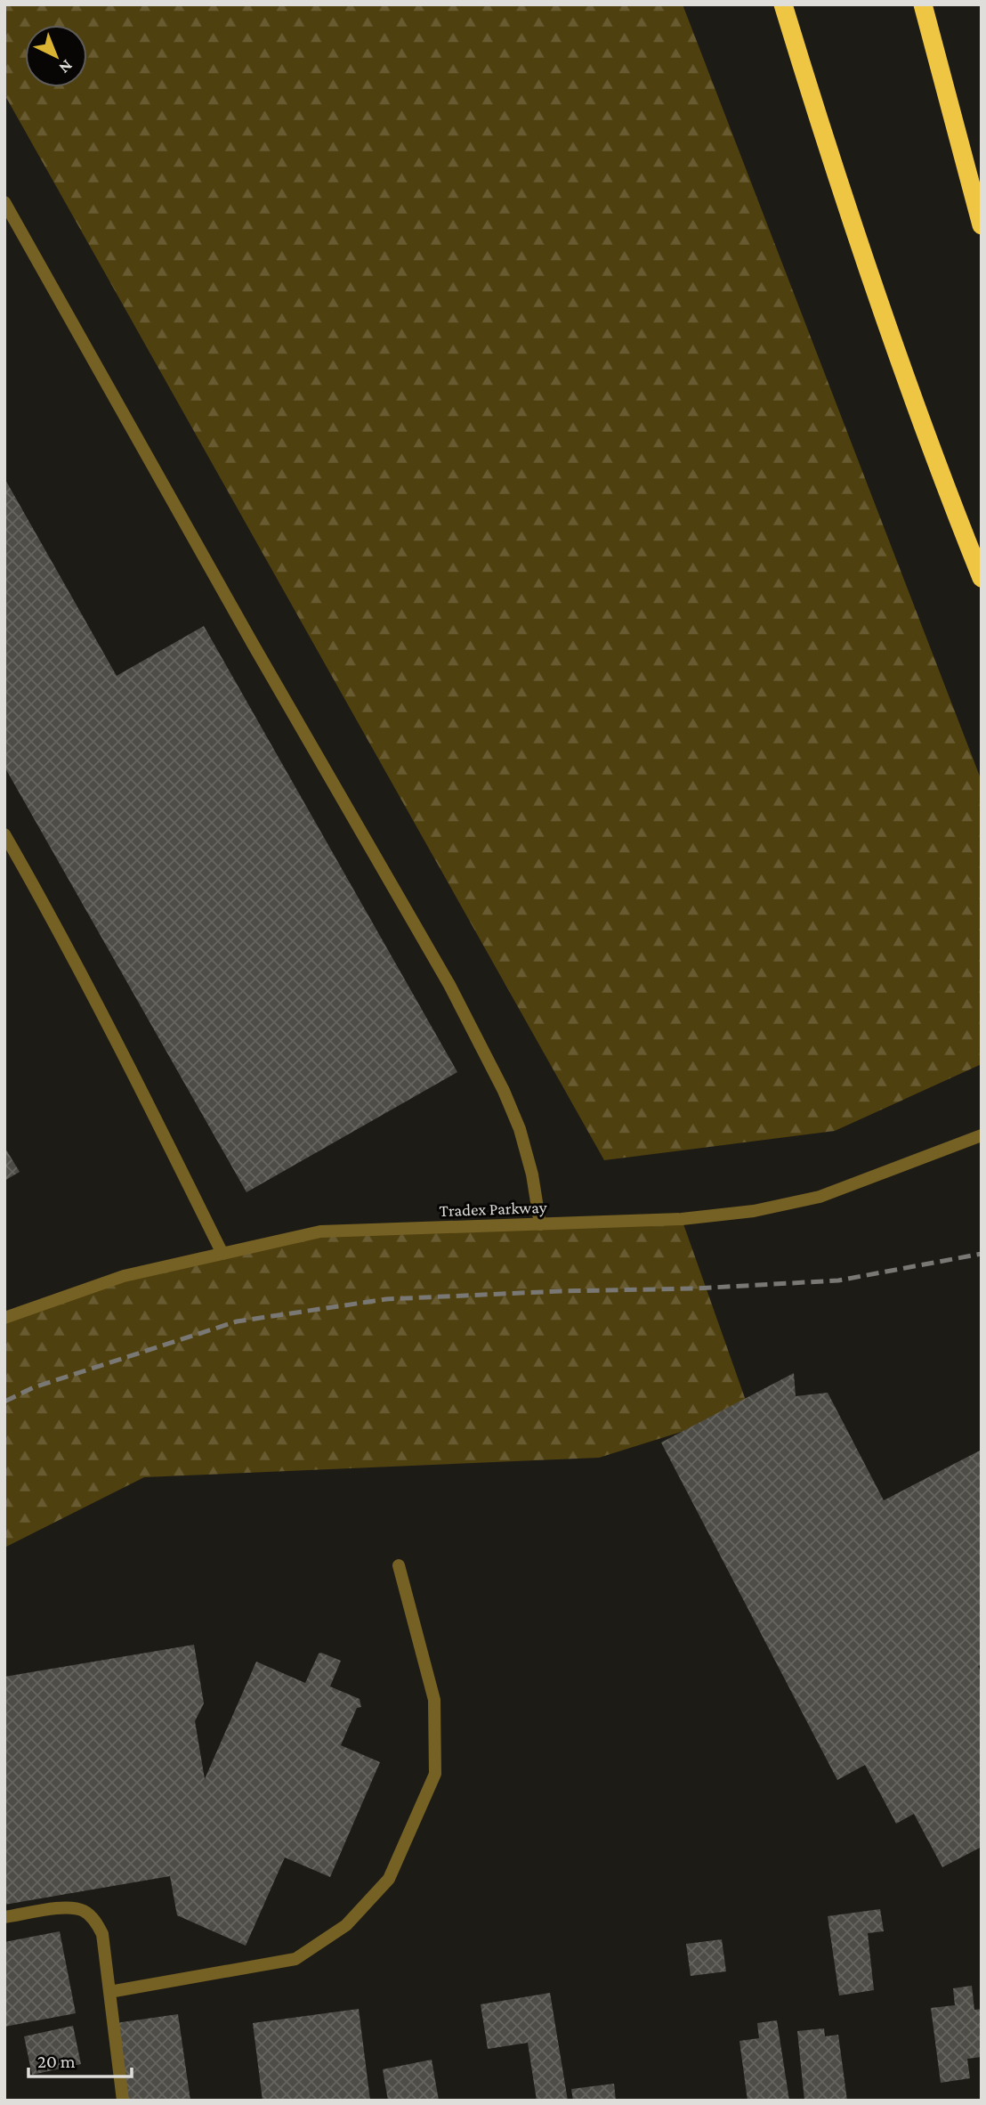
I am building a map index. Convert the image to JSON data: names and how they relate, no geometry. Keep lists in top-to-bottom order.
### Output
{
  "streets": {
    "street": ["Tradex Parkway"]
  },
  "scale_bar": "20 m",
  "north": "bottom right"
}
